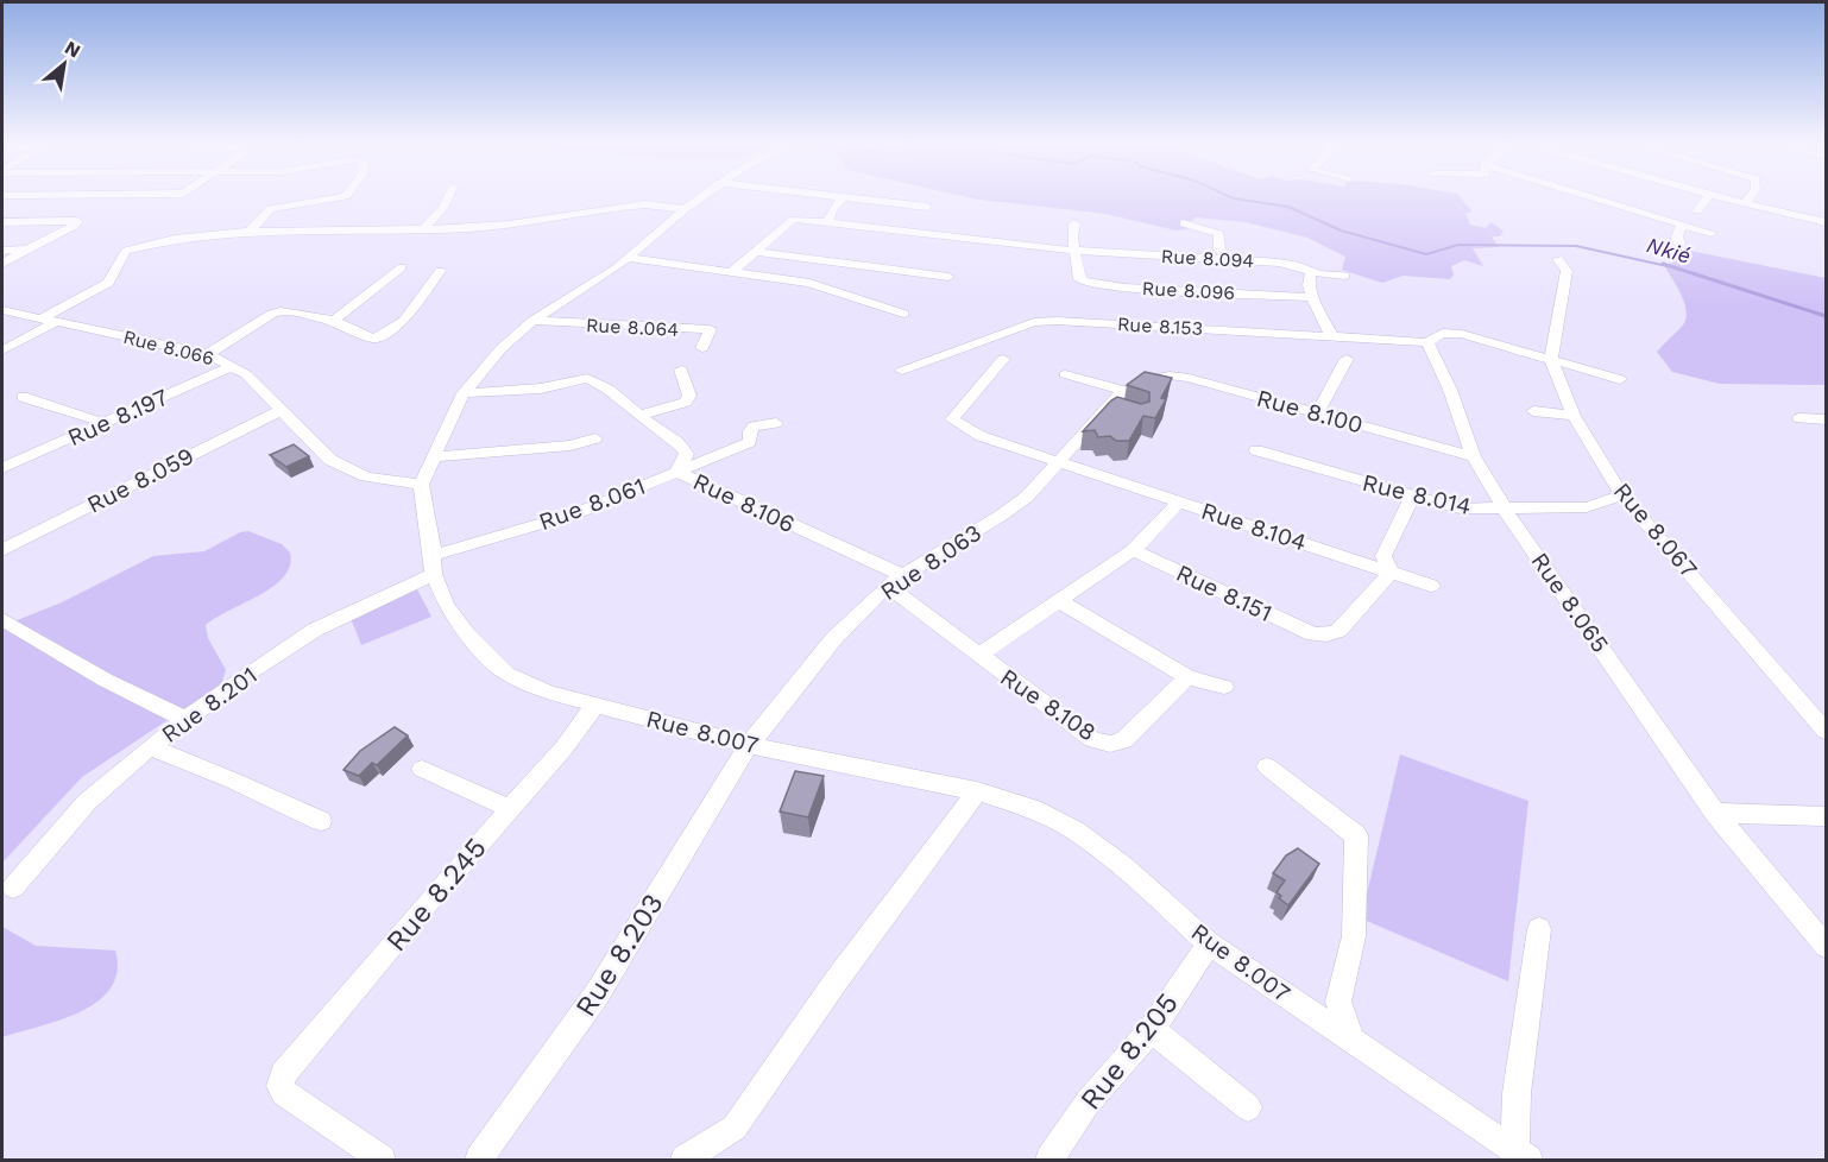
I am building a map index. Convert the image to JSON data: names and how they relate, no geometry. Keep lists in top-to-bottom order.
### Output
{
  "streets": {
    "street": [
      "Rue 8.094",
      "Rue 8.096",
      "Rue 8.153",
      "Rue 8.064",
      "Rue 8.066",
      "Rue 8.100",
      "Rue 8.197",
      "Rue 8.059",
      "Rue 8.014",
      "Rue 8.106",
      "Rue 8.061",
      "Rue 8.104",
      "Rue 8.067",
      "Rue 8.063",
      "Rue 8.151",
      "Rue 8.065",
      "Rue 8.201",
      "Rue 8.108",
      "Rue 8.007",
      "Rue 8.245",
      "Rue 8.203",
      "Rue 8.205"
    ]
  },
  "crossings": [
    ["Rue 8.094", "Rue 8.096"],
    ["Rue 8.153", "Rue 8.065"],
    ["Rue 8.066", "Rue 8.197"],
    ["Rue 8.066", "Rue 8.059"],
    ["Rue 8.066", "Rue 8.007"],
    ["Rue 8.100", "Rue 8.063"],
    ["Rue 8.100", "Rue 8.065"],
    ["Rue 8.014", "Rue 8.067"],
    ["Rue 8.014", "Rue 8.065"],
    ["Rue 8.106", "Rue 8.061"],
    ["Rue 8.106", "Rue 8.063"],
    ["Rue 8.106", "Rue 8.108"],
    ["Rue 8.061", "Rue 8.201"],
    ["Rue 8.061", "Rue 8.007"],
    ["Rue 8.104", "Rue 8.151"],
    ["Rue 8.063", "Rue 8.108"],
    ["Rue 8.063", "Rue 8.007"],
    ["Rue 8.063", "Rue 8.203"],
    ["Rue 8.201", "Rue 8.007"],
    ["Rue 8.007", "Rue 8.245"],
    ["Rue 8.007", "Rue 8.203"],
    ["Rue 8.007", "Rue 8.205"]
  ],
  "water": ["Nkié"],
  "north": "top right"
}
